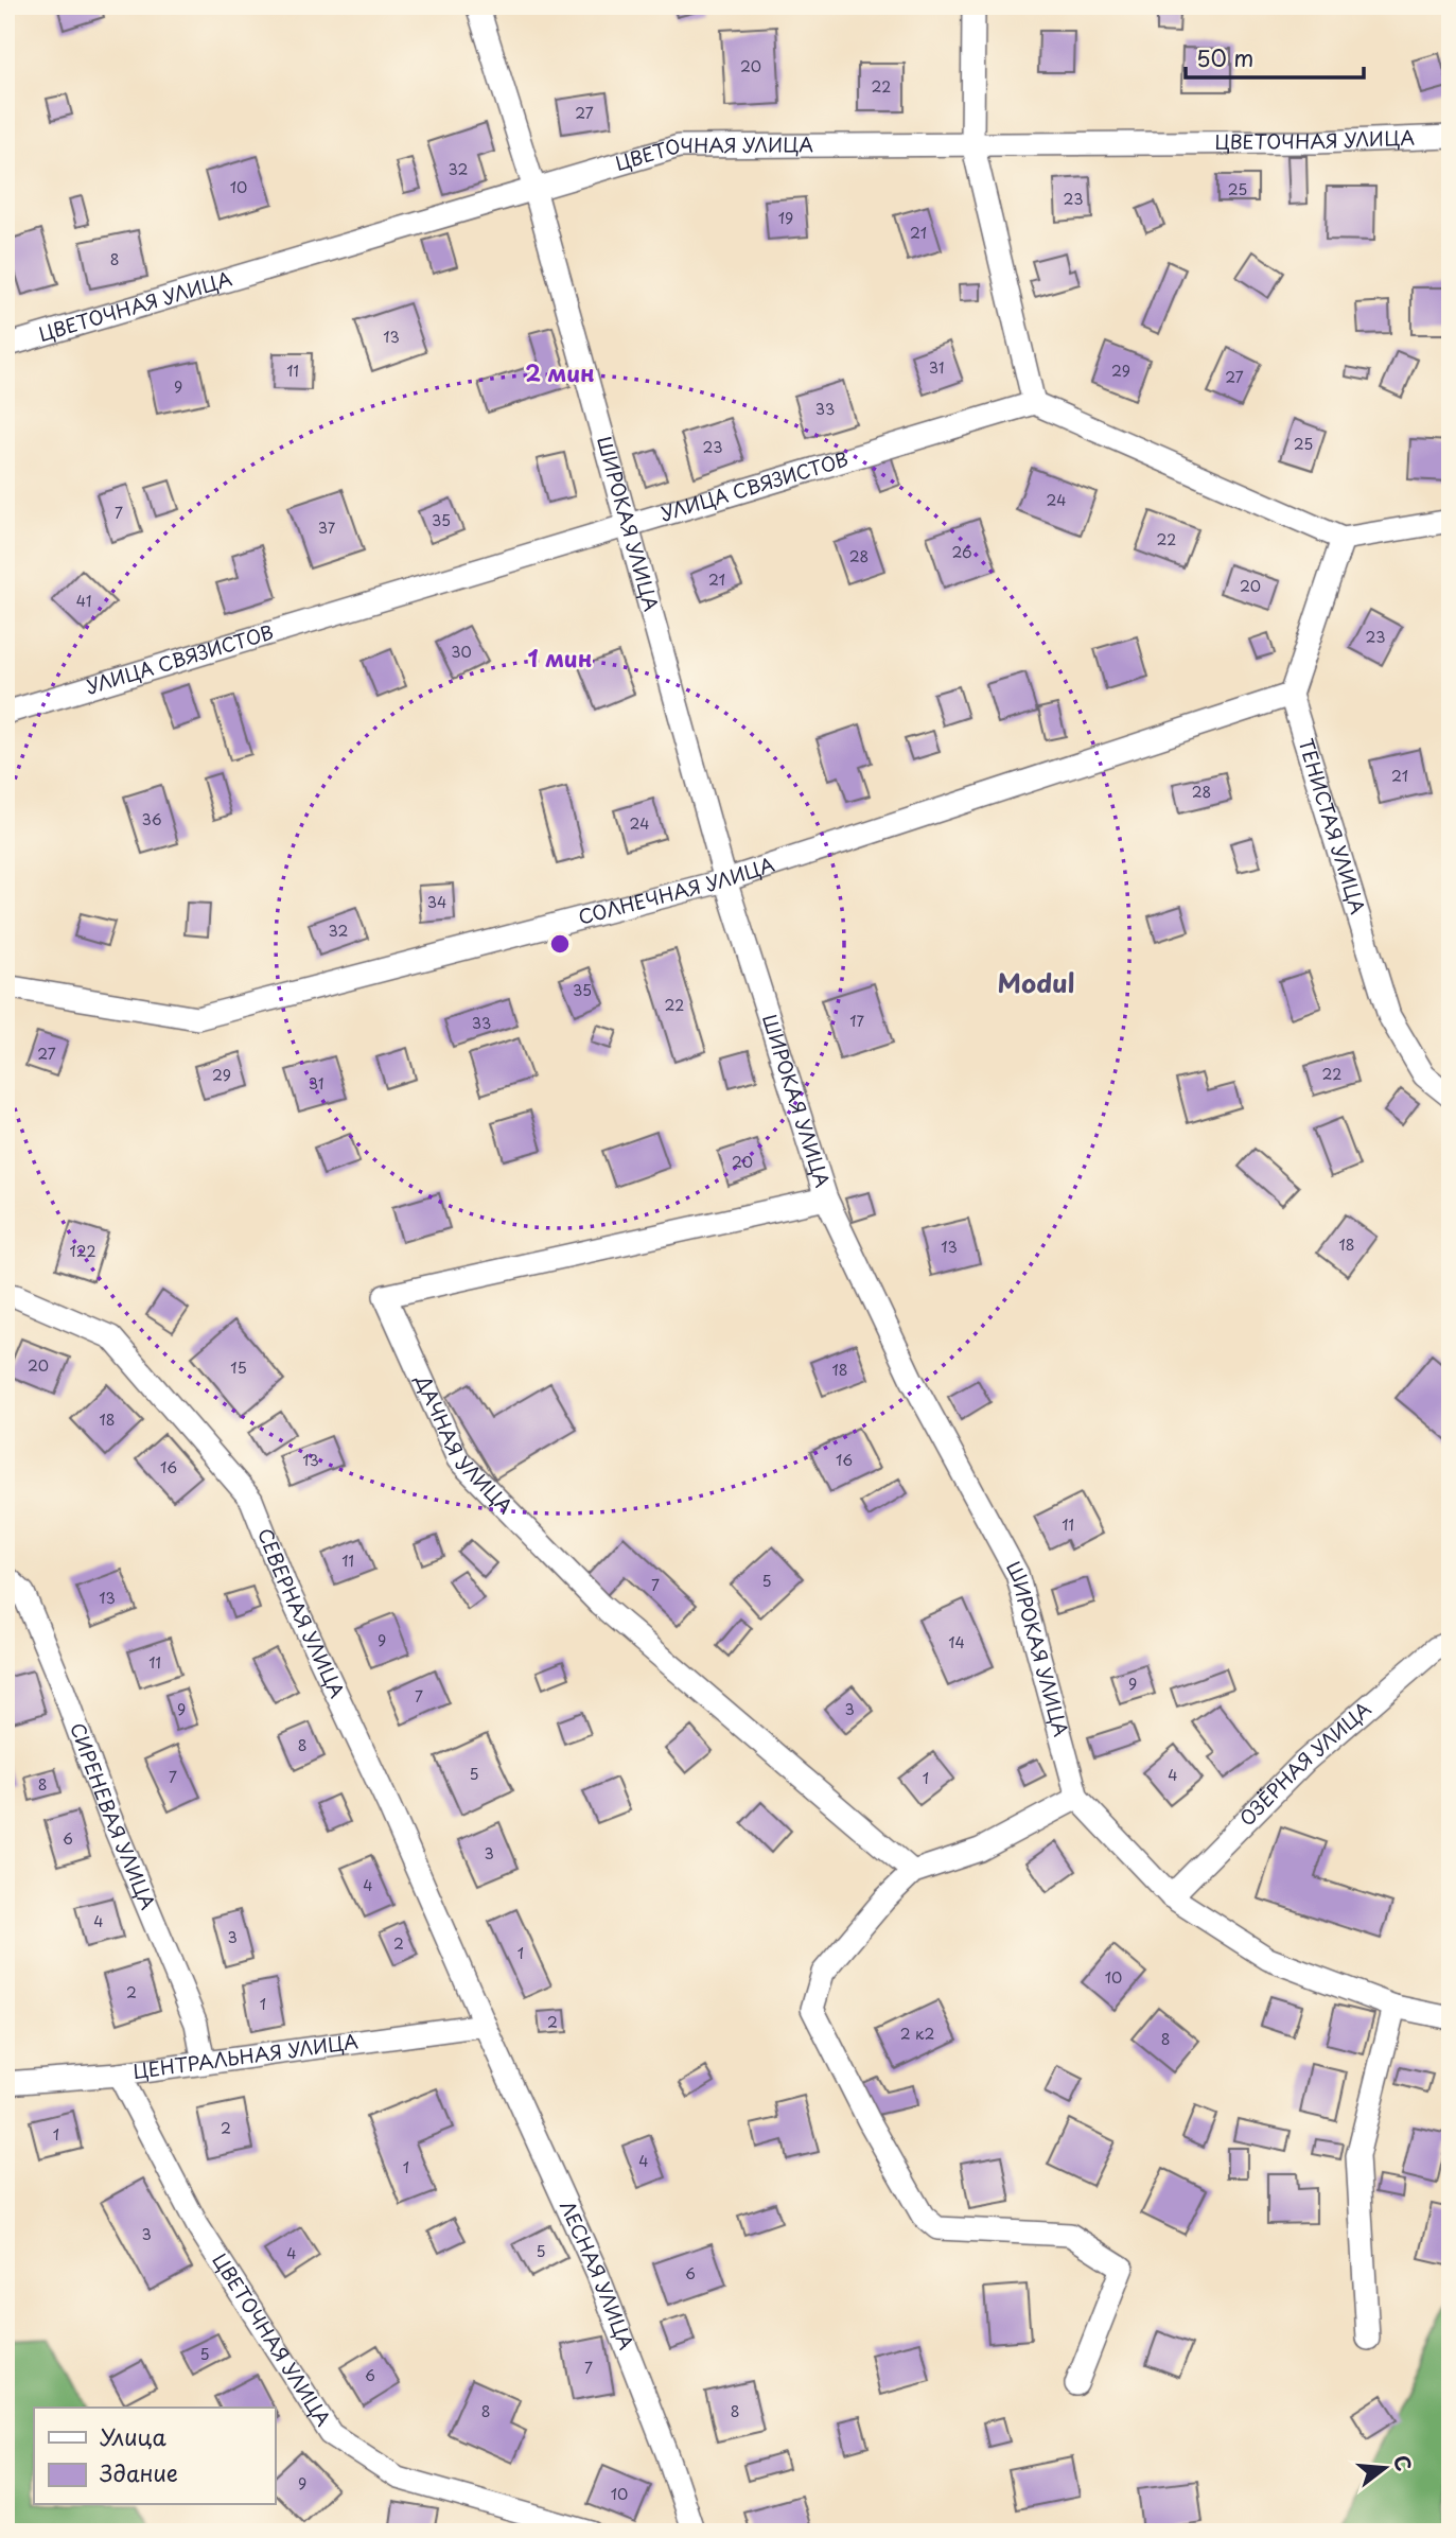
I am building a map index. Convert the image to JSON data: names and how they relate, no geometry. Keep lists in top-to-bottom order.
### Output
{
  "streets": {
    "street": [
      "ЦВЕТОЧНАЯ УЛИЦА",
      "УЛИЦА СВЯЗИСТОВ",
      "ШИРОКАЯ УЛИЦА",
      "ТЕНИСТАЯ УЛИЦА",
      "СОЛНЕЧНАЯ УЛИЦА",
      "ДАЧНАЯ УЛИЦА",
      "СЕВЕРНАЯ УЛИЦА",
      "ОЗЁРНАЯ УЛИЦА",
      "СИРЕНЕВАЯ УЛИЦА",
      "ЦЕНТРАЛЬНАЯ УЛИЦА",
      "ЛЕСНАЯ УЛИЦА"
    ]
  },
  "crossings": [
    ["ЦВЕТОЧНАЯ УЛИЦА", "ШИРОКАЯ УЛИЦА"],
    ["ЦВЕТОЧНАЯ УЛИЦА", "ЦЕНТРАЛЬНАЯ УЛИЦА"],
    ["УЛИЦА СВЯЗИСТОВ", "ШИРОКАЯ УЛИЦА"],
    ["ШИРОКАЯ УЛИЦА", "СОЛНЕЧНАЯ УЛИЦА"],
    ["ШИРОКАЯ УЛИЦА", "ДАЧНАЯ УЛИЦА"],
    ["ШИРОКАЯ УЛИЦА", "ОЗЁРНАЯ УЛИЦА"],
    ["ТЕНИСТАЯ УЛИЦА", "СОЛНЕЧНАЯ УЛИЦА"],
    ["СЕВЕРНАЯ УЛИЦА", "ЦЕНТРАЛЬНАЯ УЛИЦА"],
    ["СЕВЕРНАЯ УЛИЦА", "ЛЕСНАЯ УЛИЦА"],
    ["СИРЕНЕВАЯ УЛИЦА", "ЦЕНТРАЛЬНАЯ УЛИЦА"],
    ["ЦЕНТРАЛЬНАЯ УЛИЦА", "ЛЕСНАЯ УЛИЦА"]
  ],
  "districts": ["Modul"],
  "house_numbers": [
    "20",
    "22",
    "27",
    "32",
    "10",
    "25",
    "23",
    "19",
    "21",
    "8",
    "13",
    "31",
    "11",
    "29",
    "27",
    "9",
    "33",
    "25",
    "23",
    "24",
    "7",
    "35",
    "37",
    "22",
    "26",
    "28",
    "21",
    "20",
    "41",
    "23",
    "30",
    "21",
    "28",
    "36",
    "24",
    "34",
    "32",
    "35",
    "22",
    "17",
    "33",
    "27",
    "22",
    "29",
    "31",
    "20",
    "18",
    "13",
    "122",
    "20",
    "15",
    "18",
    "18",
    "13",
    "16",
    "16",
    "11",
    "11",
    "5",
    "7",
    "13",
    "9",
    "14",
    "11",
    "9",
    "7",
    "9",
    "3",
    "8",
    "5",
    "4",
    "7",
    "1",
    "8",
    "6",
    "3",
    "4",
    "4",
    "3",
    "2",
    "1",
    "10",
    "2",
    "1",
    "2",
    "2 к2",
    "8",
    "2",
    "1",
    "4",
    "1",
    "3",
    "5",
    "4",
    "6",
    "5",
    "7",
    "6",
    "8",
    "8",
    "9",
    "10"
  ],
  "legend": ["Улица", "Здание"],
  "scale_bar": "50 m",
  "north": "right",
  "rings": ["2 мин", "1 мин"]
}
